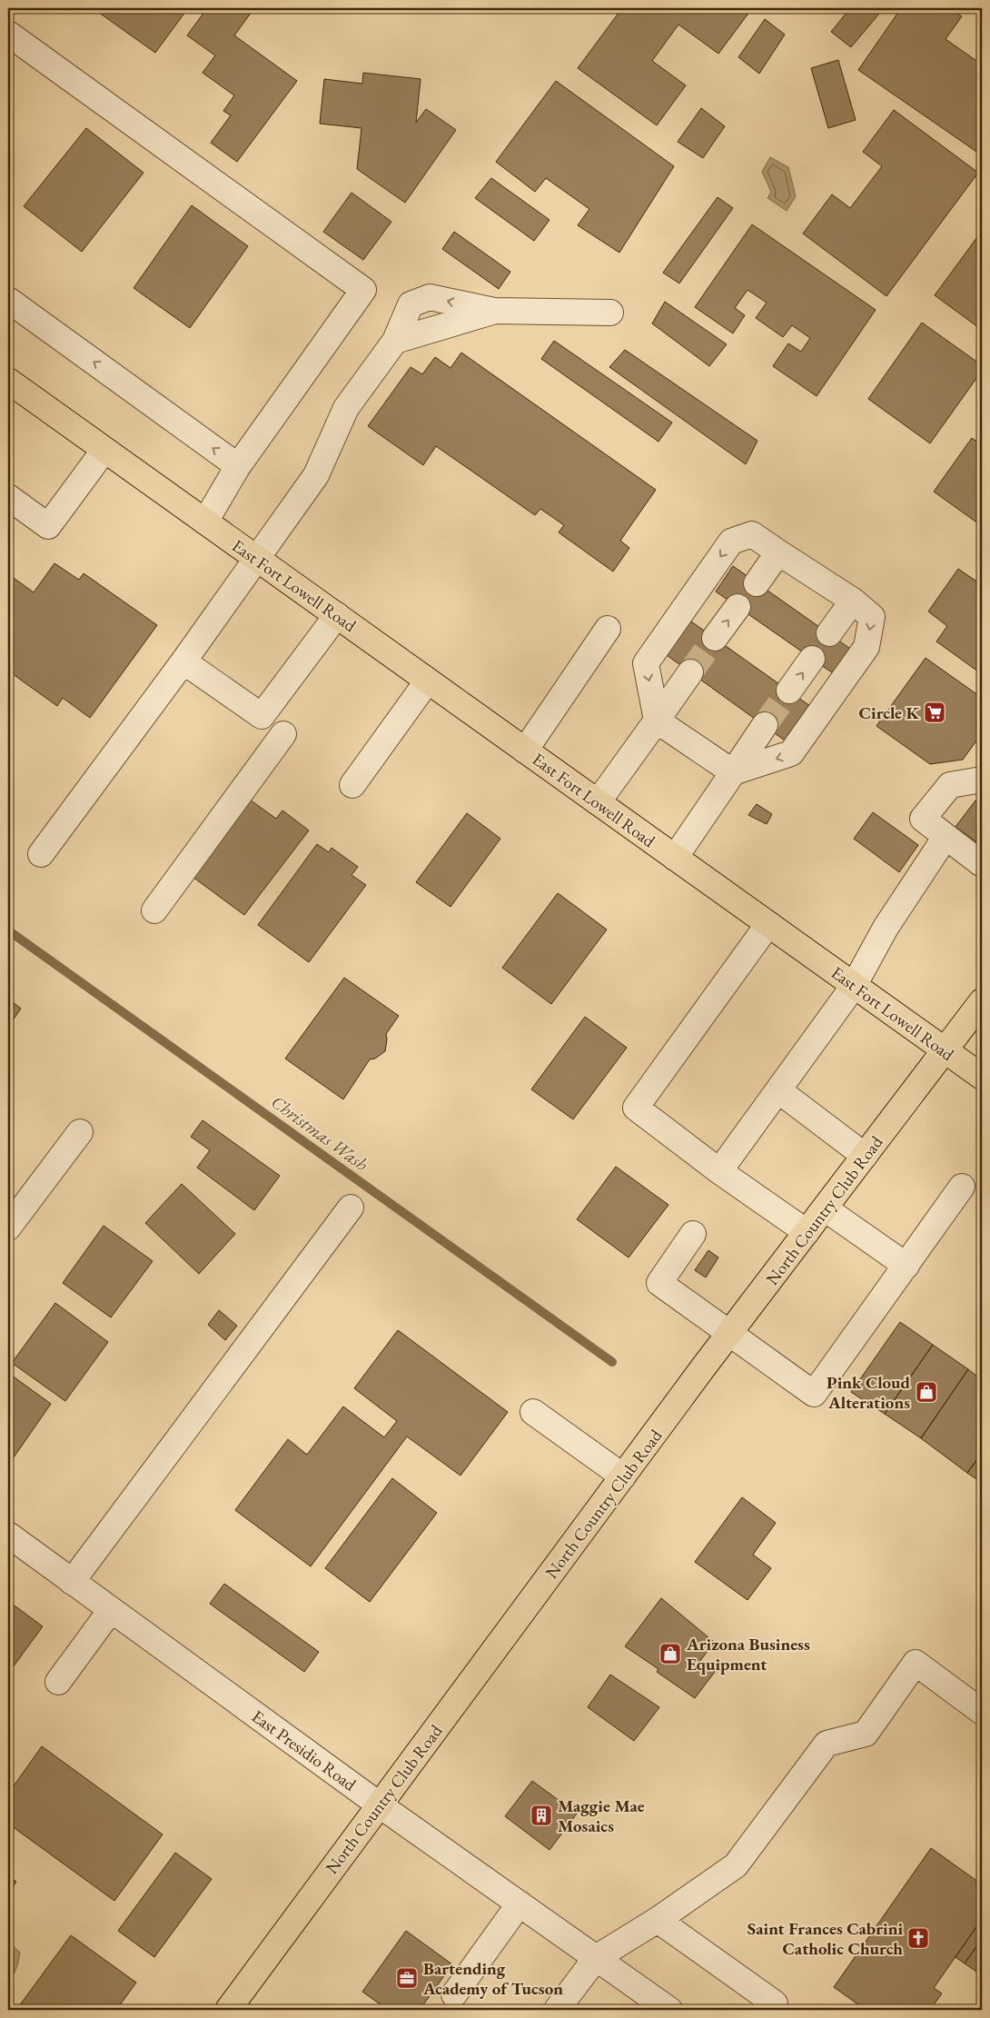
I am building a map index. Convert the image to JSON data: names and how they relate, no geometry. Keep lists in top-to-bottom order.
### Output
{
  "streets": {
    "main road": ["East Fort Lowell Road", "North Country Club Road"],
    "street": ["East Presidio Road"]
  },
  "crossings": [
    ["East Fort Lowell Road", "North Country Club Road"],
    ["North Country Club Road", "East Presidio Road"]
  ],
  "water": ["Christmas Wash"],
  "places": {
    "supermarket": ["Circle K"],
    "shop": ["Pink Cloud Alterations", "Arizona Business Equipment"],
    "building": ["Maggie Mae Mosaics"],
    "church": ["Saint Frances Cabrini Catholic Church"],
    "office": ["Bartending Academy of Tucson"]
  }
}
